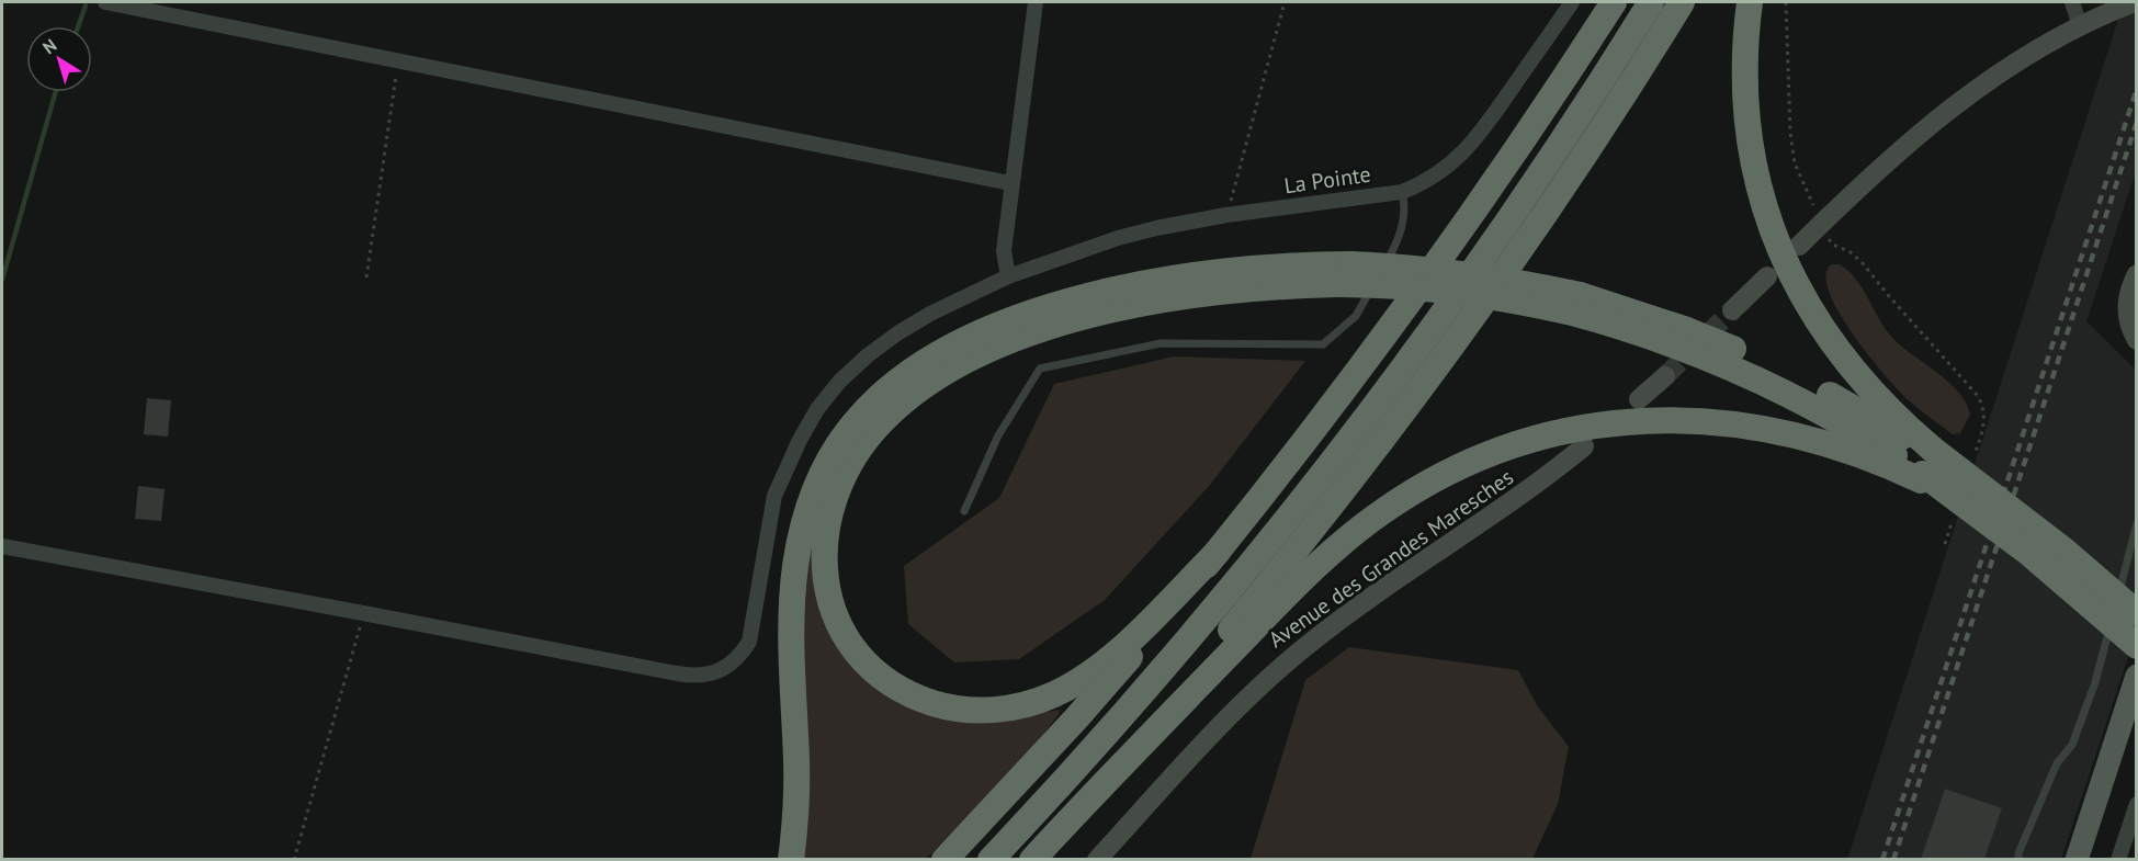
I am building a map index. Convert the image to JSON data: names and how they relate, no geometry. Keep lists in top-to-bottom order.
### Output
{
  "streets": {
    "main road": ["Avenue des Grandes Maresches"],
    "street": ["La Pointe"]
  },
  "north": "top left"
}
